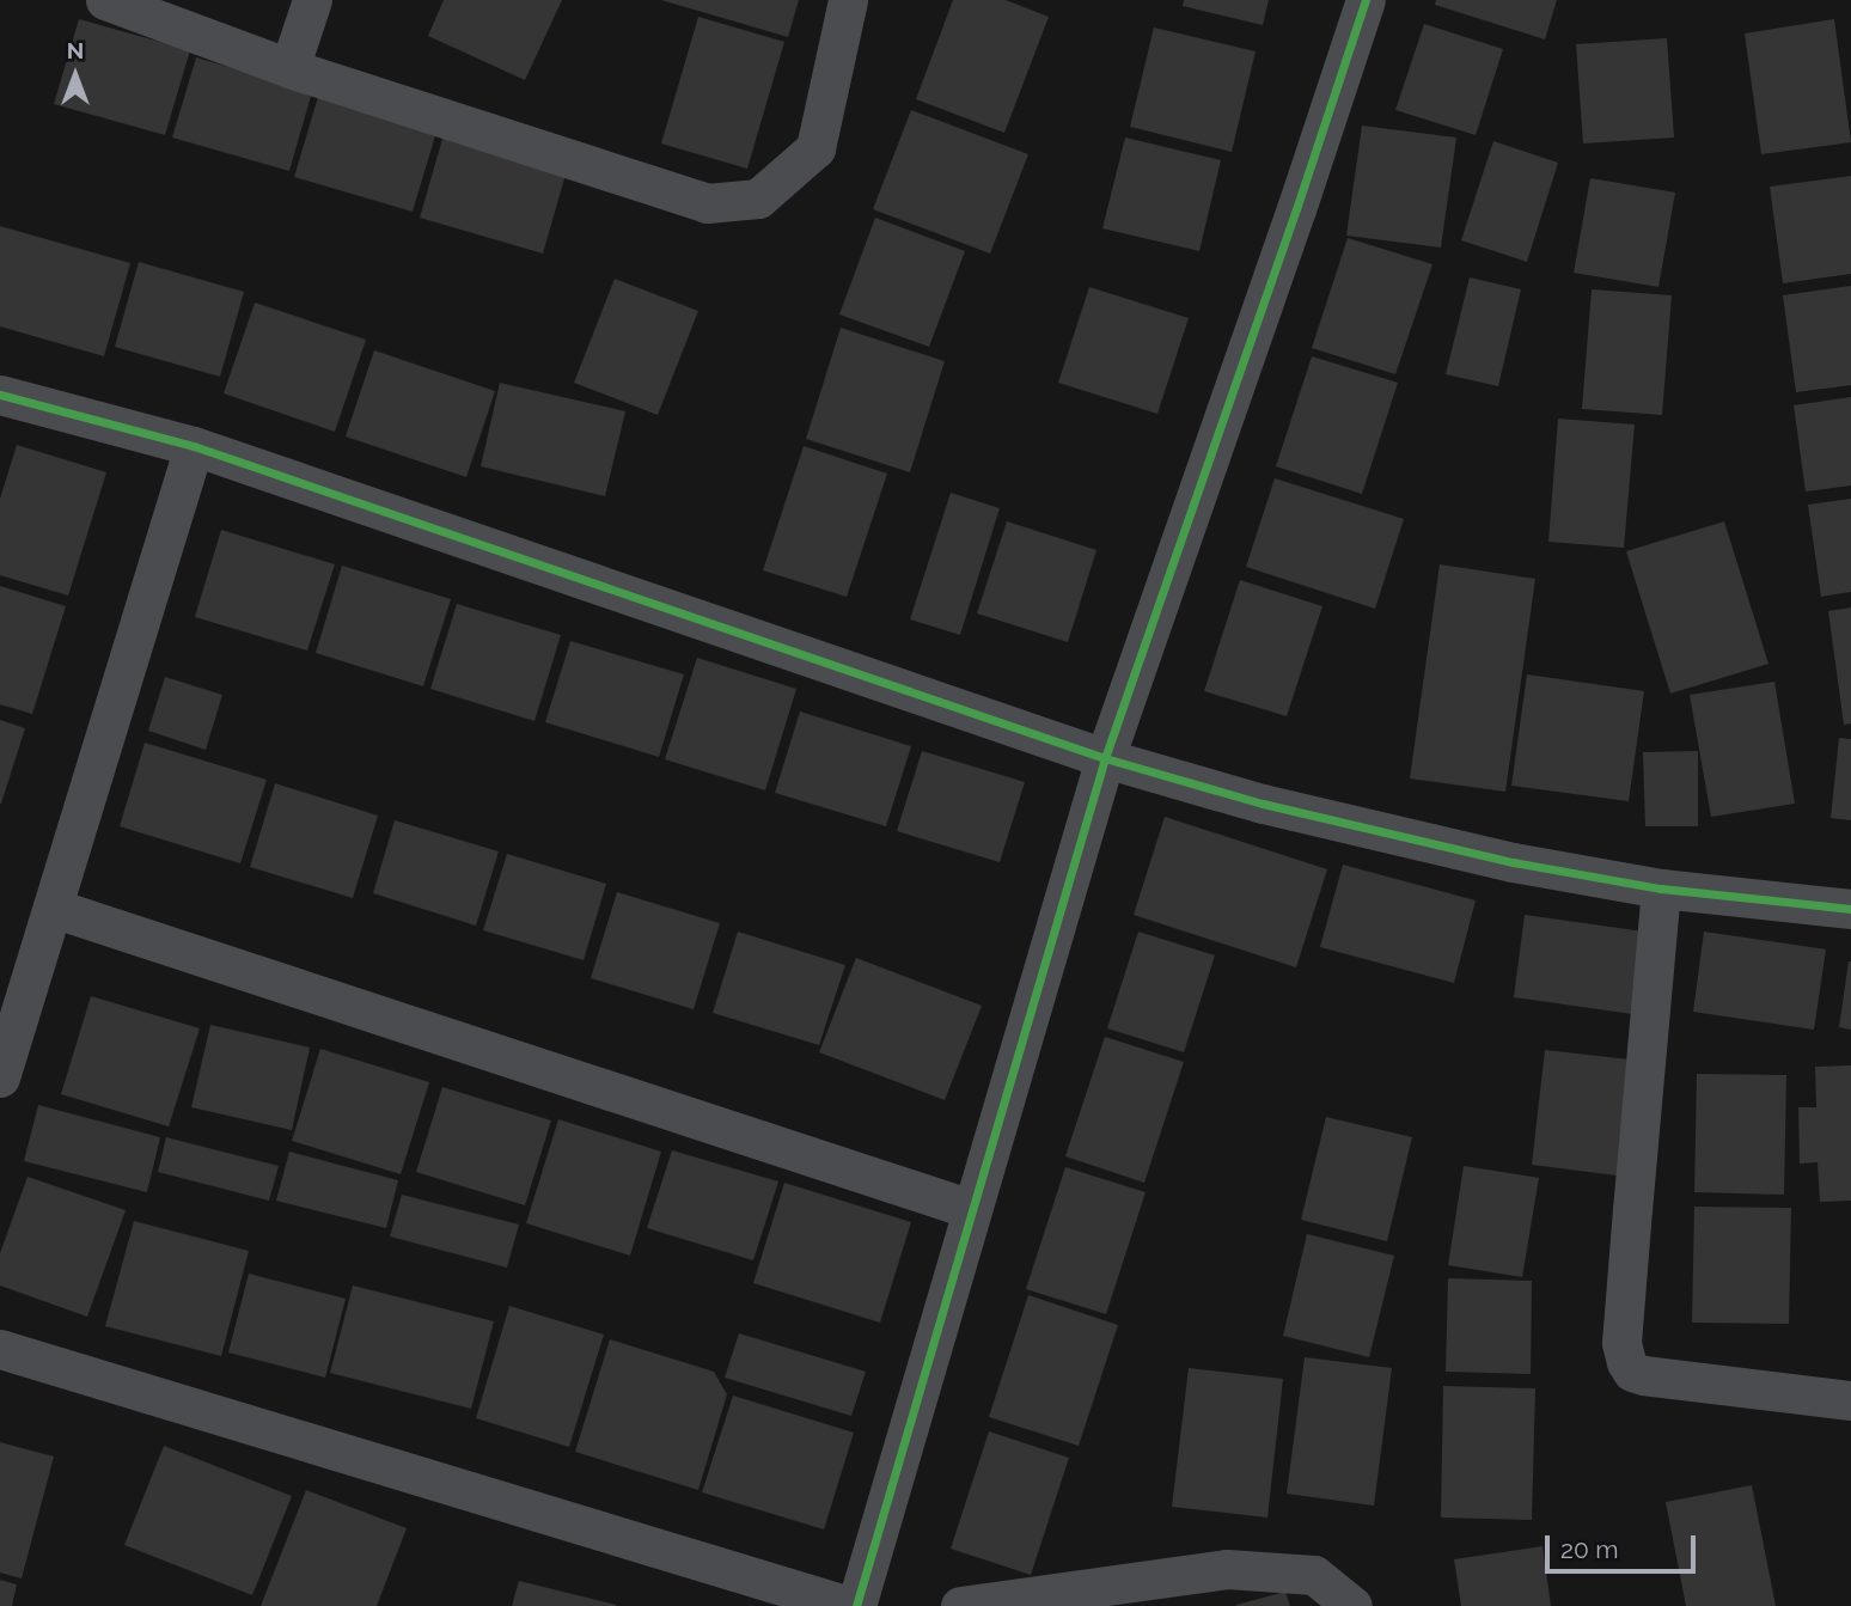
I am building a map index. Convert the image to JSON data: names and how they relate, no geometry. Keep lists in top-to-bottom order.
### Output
{
  "scale_bar": "20 m",
  "north": "top"
}
